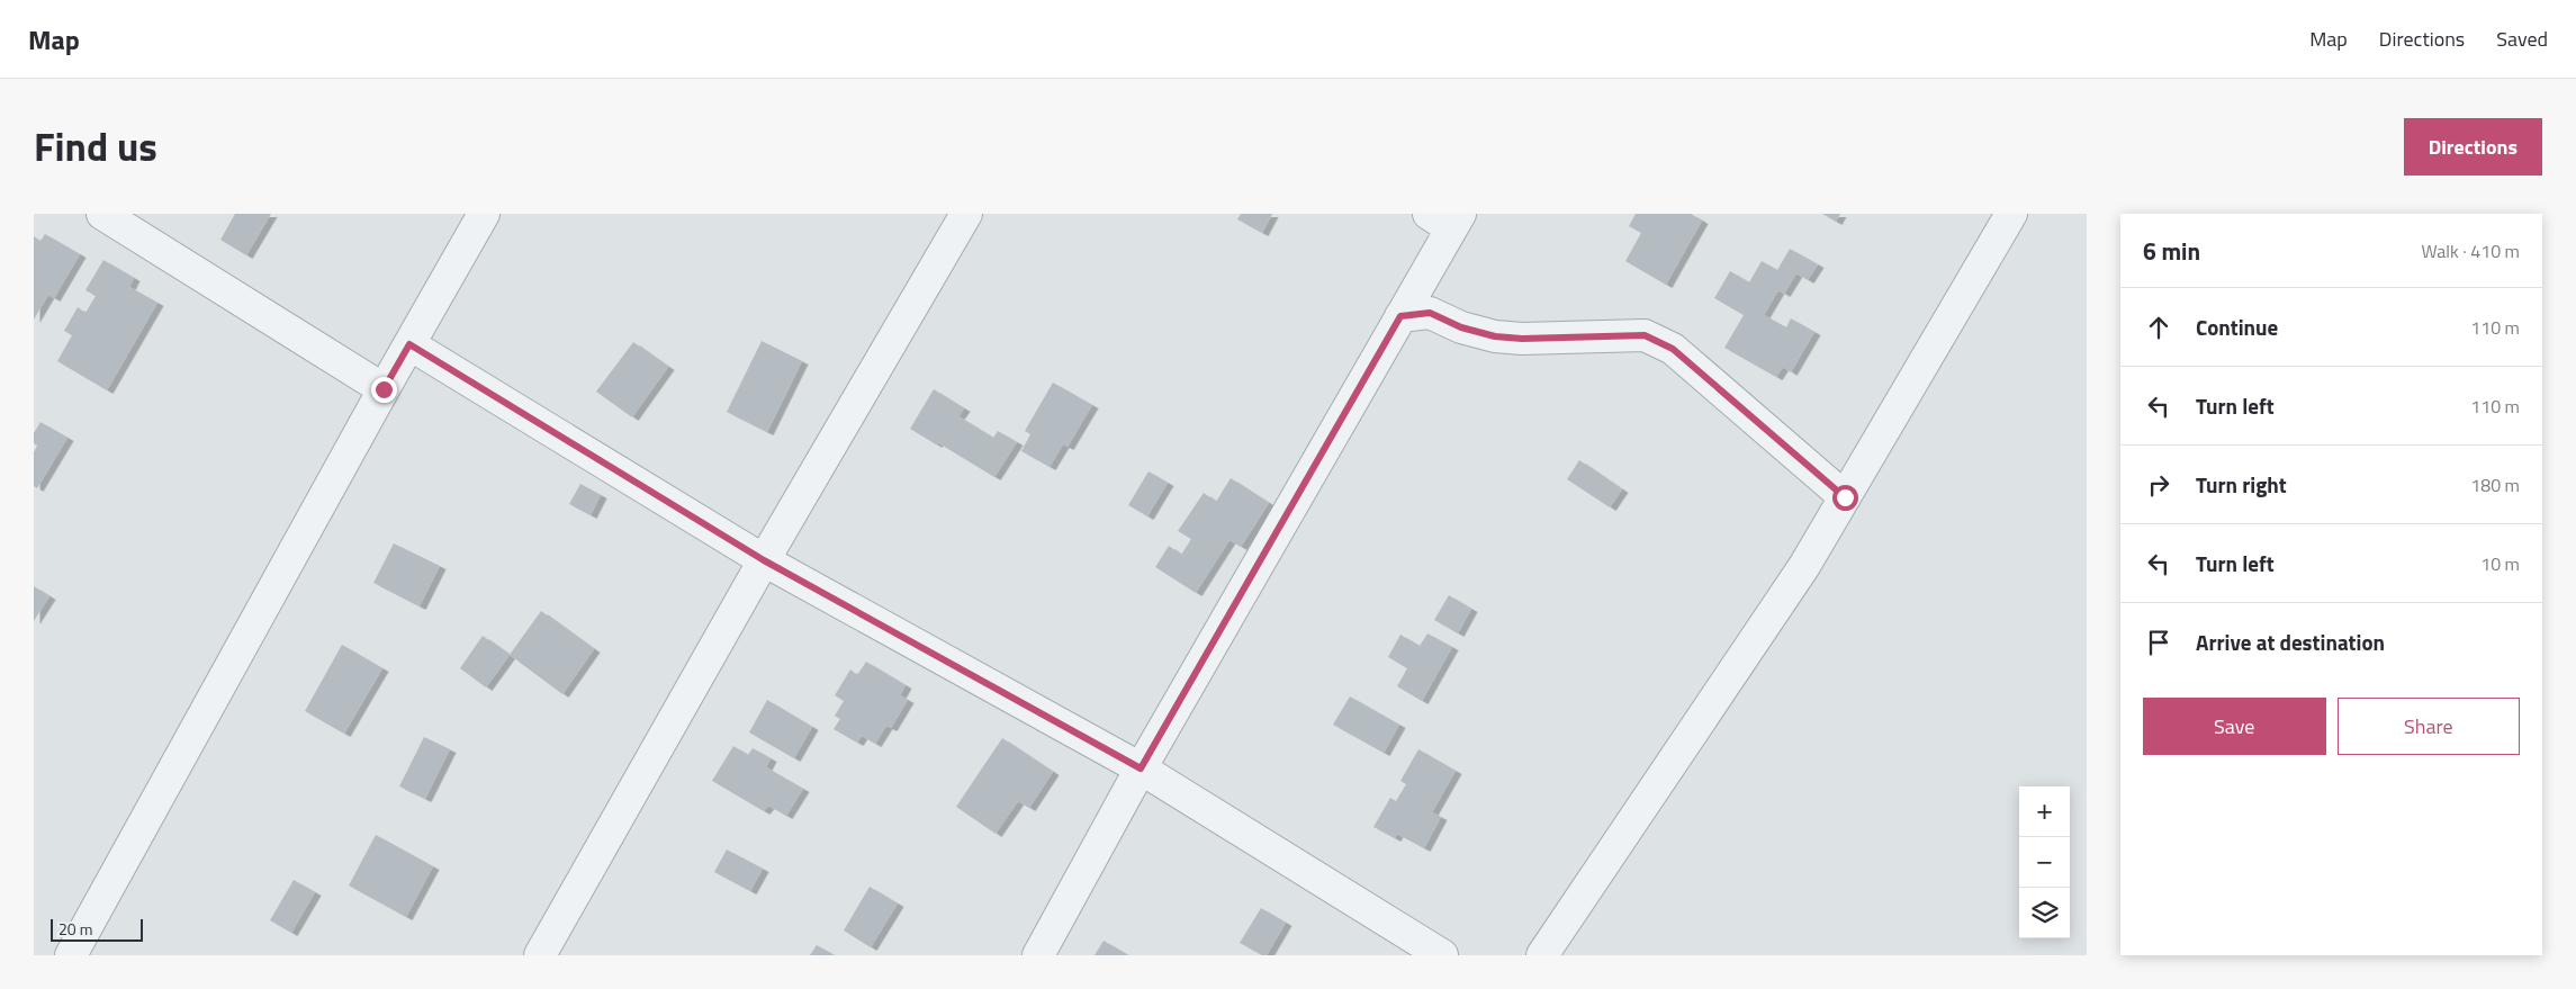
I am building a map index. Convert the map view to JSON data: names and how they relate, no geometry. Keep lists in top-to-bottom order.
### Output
{
  "scale_bar": "20 m",
  "page": {
    "header": "Map",
    "nav": ["Map", "Directions", "Saved"],
    "title": "Find us",
    "buttons": [
      "Directions",
      ["Save", "Share"]
    ],
    "heading": ["6 min", "Walk · 410 m"],
    "list": [
      ["Continue", "110 m"],
      ["Turn left", "110 m"],
      ["Turn right", "180 m"],
      ["Turn left", "10 m"],
      "Arrive at destination"
    ],
    "map_buttons": ["+", "−"],
    "scale": "20 m"
  }
}
